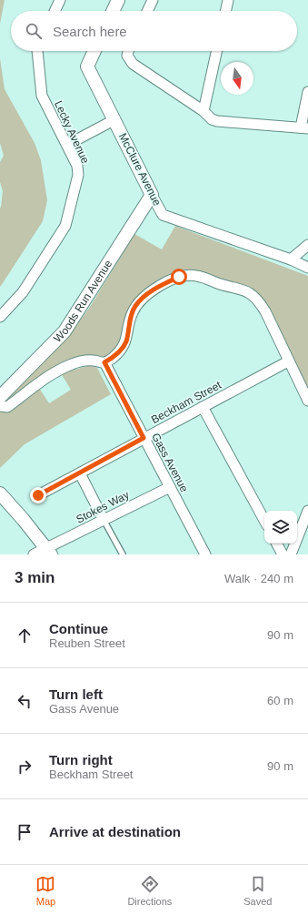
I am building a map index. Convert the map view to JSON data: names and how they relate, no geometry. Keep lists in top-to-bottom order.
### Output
{
  "streets": {
    "street": [
      "Lecky Avenue",
      "McClure Avenue",
      "Woods Run Avenue",
      "Beckham Street",
      "Gass Avenue",
      "Stokes Way"
    ]
  },
  "crossings": [
    ["McClure Avenue", "Woods Run Avenue"],
    ["Beckham Street", "Gass Avenue"],
    ["Gass Avenue", "Stokes Way"]
  ],
  "north": "bottom",
  "page": {
    "search": "Search here",
    "heading": ["3 min", "Walk · 240 m"],
    "list": [
      ["Continue", "Reuben Street", "90 m"],
      ["Turn left", "Gass Avenue", "60 m"],
      ["Turn right", "Beckham Street", "90 m"],
      "Arrive at destination"
    ],
    "nav": ["Map", "Directions", "Saved"]
  }
}
